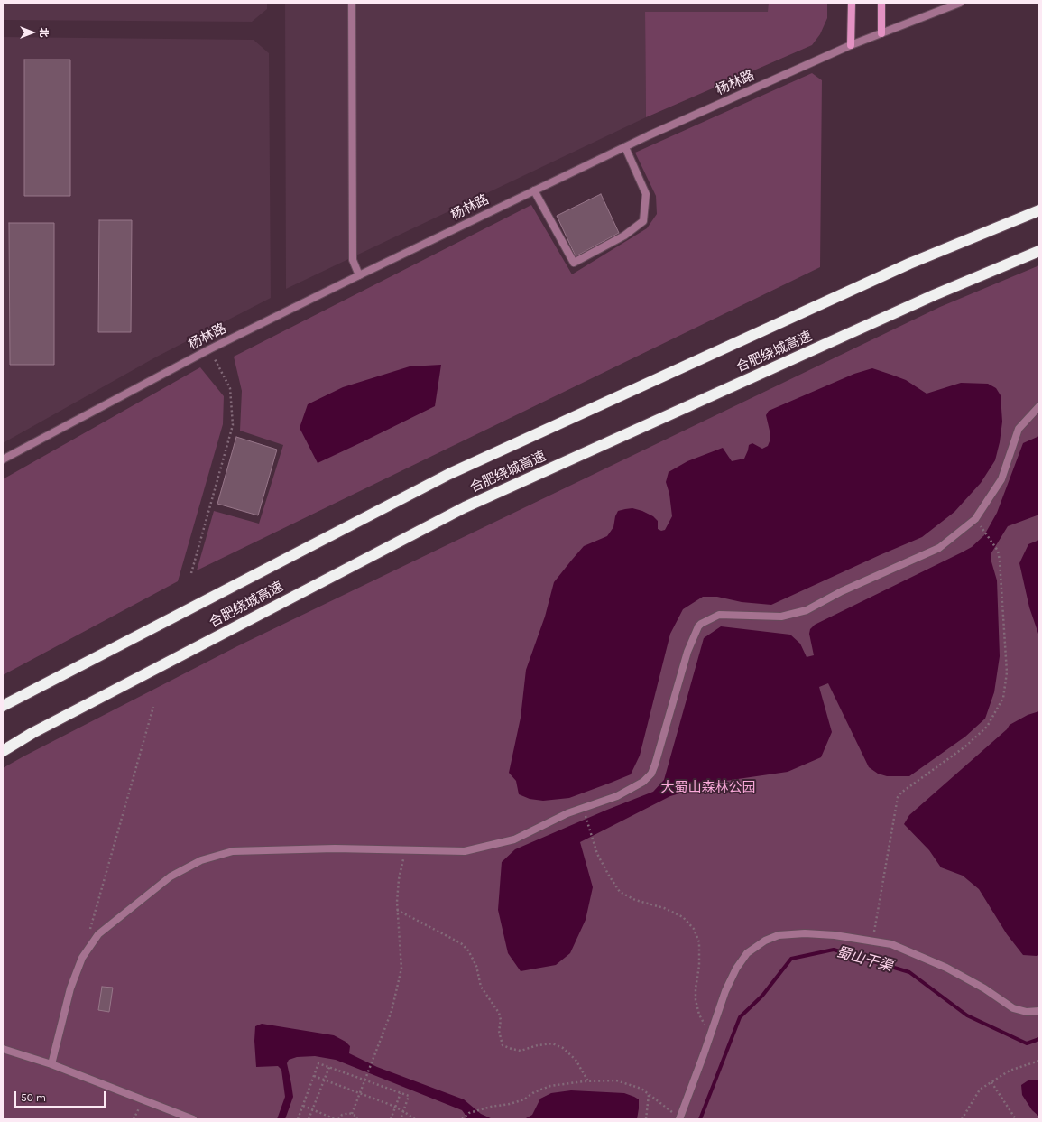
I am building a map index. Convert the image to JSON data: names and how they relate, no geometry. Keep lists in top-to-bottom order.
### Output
{
  "streets": {
    "highway": ["合肥绕城高速"],
    "street": ["杨林路"]
  },
  "water": ["蜀山干渠"],
  "parks": ["大蜀山森林公园"],
  "scale_bar": "50 m",
  "north": "right"
}
